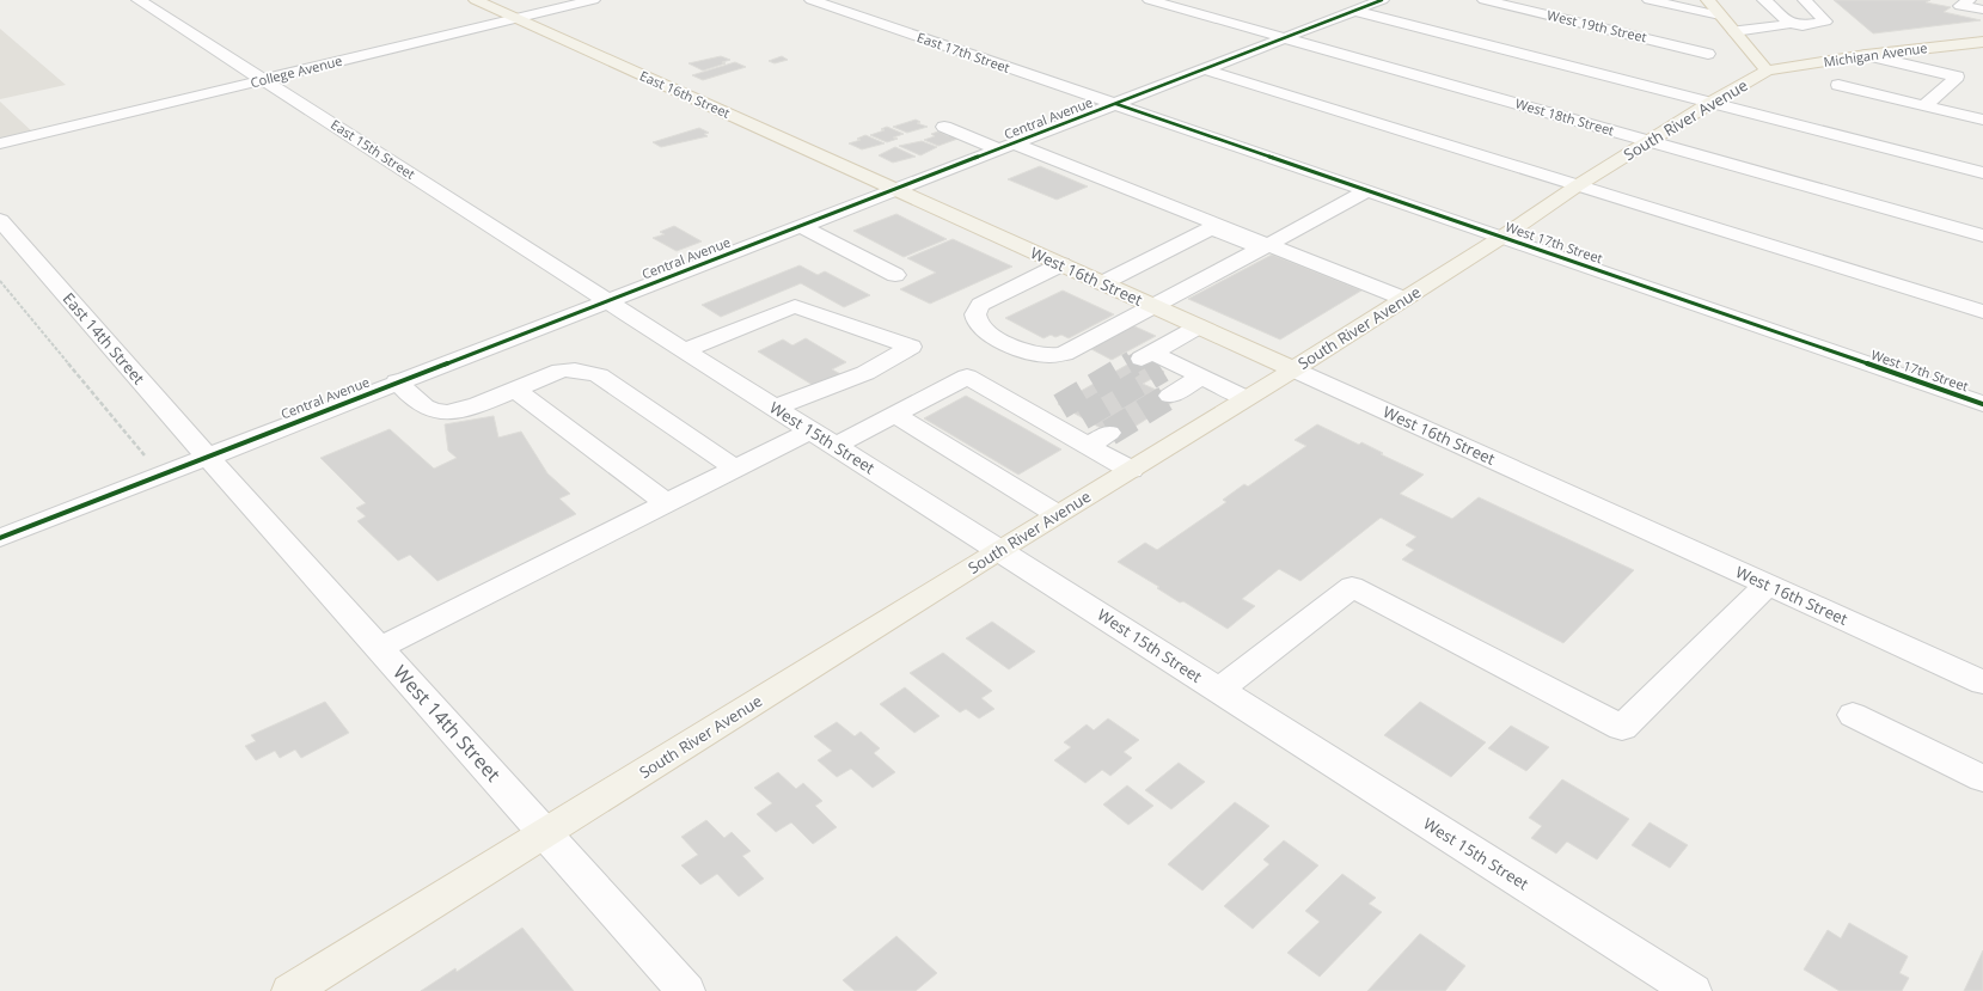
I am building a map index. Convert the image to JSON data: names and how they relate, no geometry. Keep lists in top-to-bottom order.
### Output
{
  "streets": {
    "main road": [
      "Michigan Avenue",
      "East 16th Street",
      "South River Avenue",
      "West 16th Street"
    ],
    "street": [
      "West 19th Street",
      "East 17th Street",
      "College Avenue",
      "West 18th Street",
      "Central Avenue",
      "East 15th Street",
      "West 17th Street",
      "East 14th Street",
      "West 15th Street",
      "West 14th Street"
    ]
  },
  "crossings": [
    ["East 17th Street", "Central Avenue"],
    ["East 17th Street", "West 17th Street"],
    ["Michigan Avenue", "South River Avenue"],
    ["College Avenue", "East 16th Street"],
    ["College Avenue", "East 15th Street"],
    ["East 16th Street", "Central Avenue"],
    ["East 16th Street", "West 16th Street"],
    ["West 18th Street", "Central Avenue"],
    ["West 18th Street", "South River Avenue"],
    ["Central Avenue", "East 15th Street"],
    ["Central Avenue", "West 17th Street"],
    ["Central Avenue", "West 16th Street"],
    ["Central Avenue", "East 14th Street"],
    ["Central Avenue", "West 15th Street"],
    ["Central Avenue", "West 14th Street"],
    ["South River Avenue", "West 17th Street"],
    ["South River Avenue", "West 16th Street"],
    ["South River Avenue", "West 15th Street"],
    ["South River Avenue", "West 14th Street"],
    ["East 15th Street", "West 15th Street"],
    ["East 14th Street", "West 14th Street"]
  ]
}
